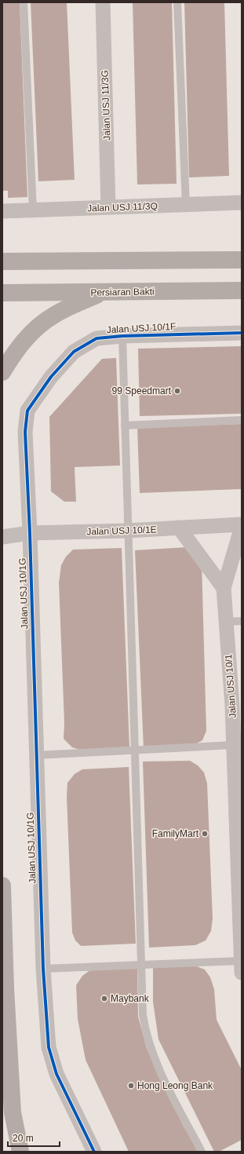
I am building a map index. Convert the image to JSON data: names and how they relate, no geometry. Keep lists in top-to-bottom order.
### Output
{
  "streets": {
    "street": [
      "Jalan USJ 11/3G",
      "Jalan USJ 11/3Q",
      "Persiaran Bakti",
      "Jalan USJ 10/1F",
      "Jalan USJ 10/1E",
      "Jalan USJ 10/1G",
      "Jalan USJ 10/1"
    ]
  },
  "crossings": [
    ["Jalan USJ 11/3G", "Jalan USJ 11/3Q"],
    ["Jalan USJ 10/1F", "Jalan USJ 10/1E"],
    ["Jalan USJ 10/1F", "Jalan USJ 10/1G"],
    ["Jalan USJ 10/1E", "Jalan USJ 10/1G"]
  ],
  "places": [
    "99 Speedmart",
    "FamilyMart",
    "Maybank",
    "Hong Leong Bank"
  ],
  "scale_bar": "20 m"
}
